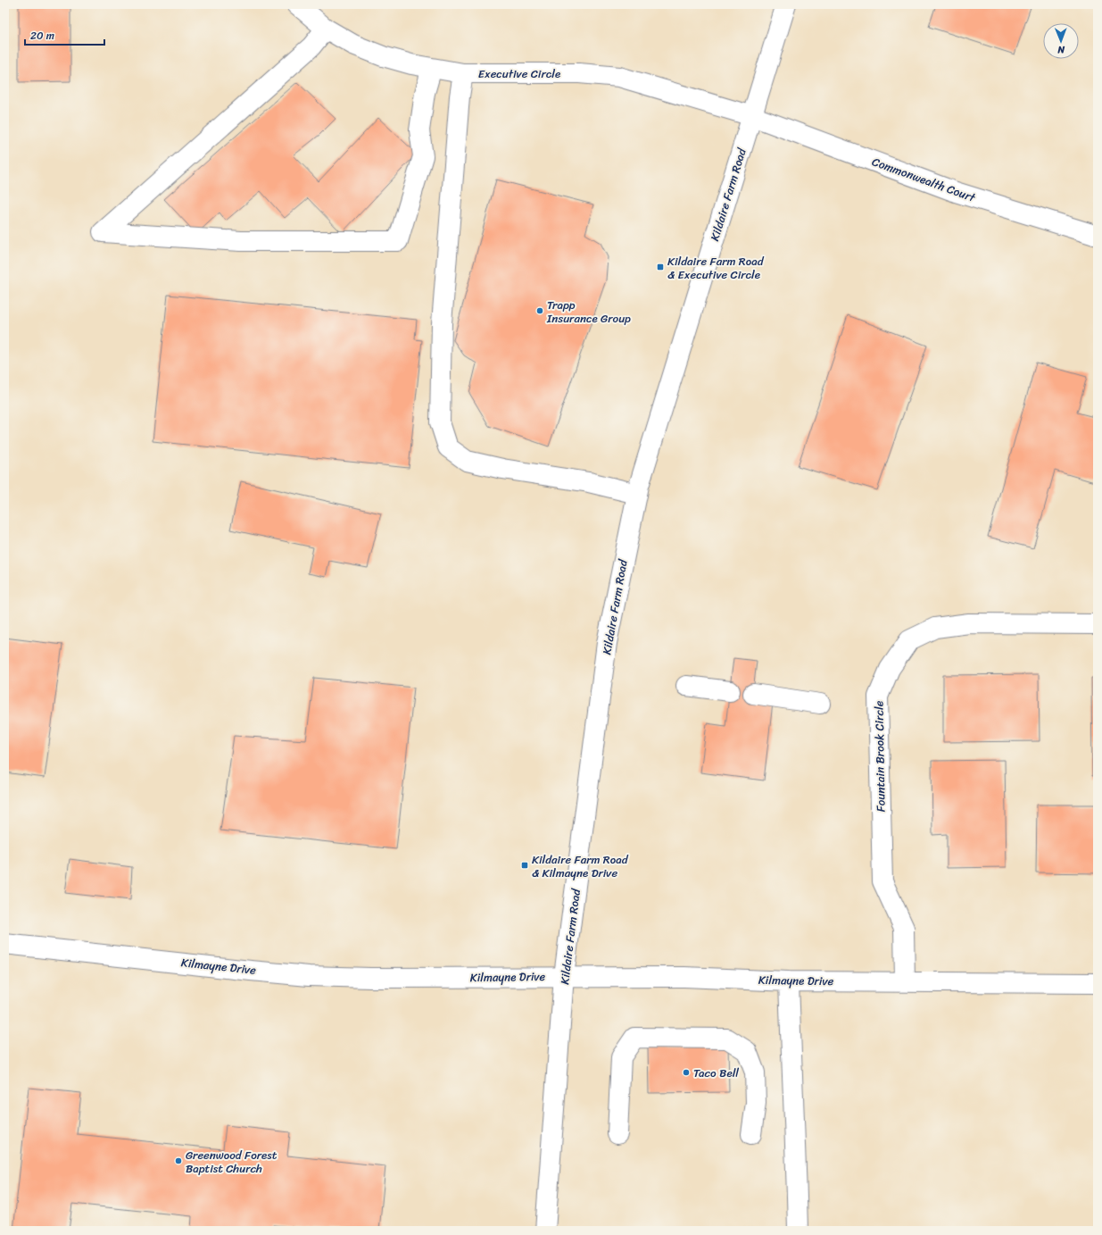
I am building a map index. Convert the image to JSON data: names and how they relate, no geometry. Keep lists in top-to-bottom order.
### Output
{
  "streets": {
    "street": [
      "Executive Circle",
      "Commonwealth Court",
      "Kildaire Farm Road",
      "Fountain Brook Circle",
      "Kilmayne Drive"
    ]
  },
  "crossings": [
    ["Executive Circle", "Commonwealth Court"],
    ["Executive Circle", "Kildaire Farm Road"],
    ["Commonwealth Court", "Kildaire Farm Road"],
    ["Kildaire Farm Road", "Kilmayne Drive"],
    ["Fountain Brook Circle", "Kilmayne Drive"]
  ],
  "places": {
    "transit": ["Kildaire Farm Road & Executive Circle", "Kildaire Farm Road & Kilmayne Drive"],
    "other": ["Trapp Insurance Group", "Taco Bell", "Greenwood Forest Baptist Church"]
  },
  "scale_bar": "20 m",
  "north": "bottom"
}
